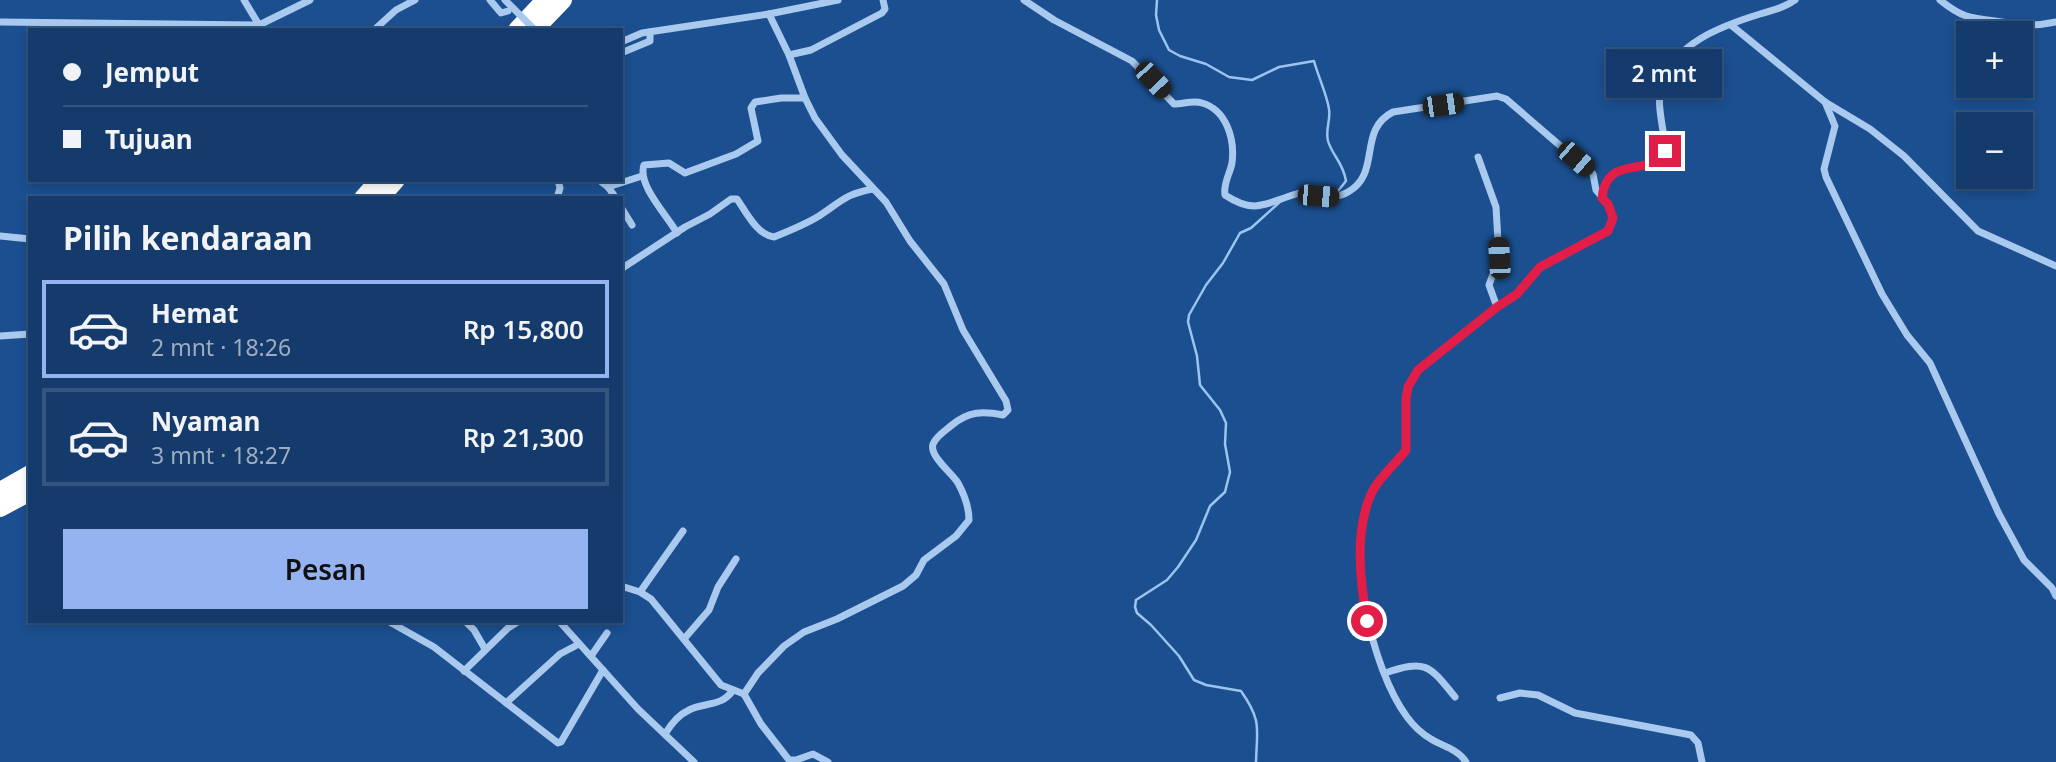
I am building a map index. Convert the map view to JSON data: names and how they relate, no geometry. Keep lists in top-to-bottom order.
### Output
{
  "page": {
    "map_buttons": ["+", "−"],
    "banner": ["Jemput", "Tujuan"],
    "bubble": "2 mnt",
    "heading": "Pilih kendaraan",
    "list": [
      {
        "name": "Hemat",
        "note": "2 mnt · 18:26",
        "value": "Rp 15,800"
      },
      {
        "name": "Nyaman",
        "note": "3 mnt · 18:27",
        "value": "Rp 21,300"
      }
    ],
    "buttons": "Pesan"
  }
}
